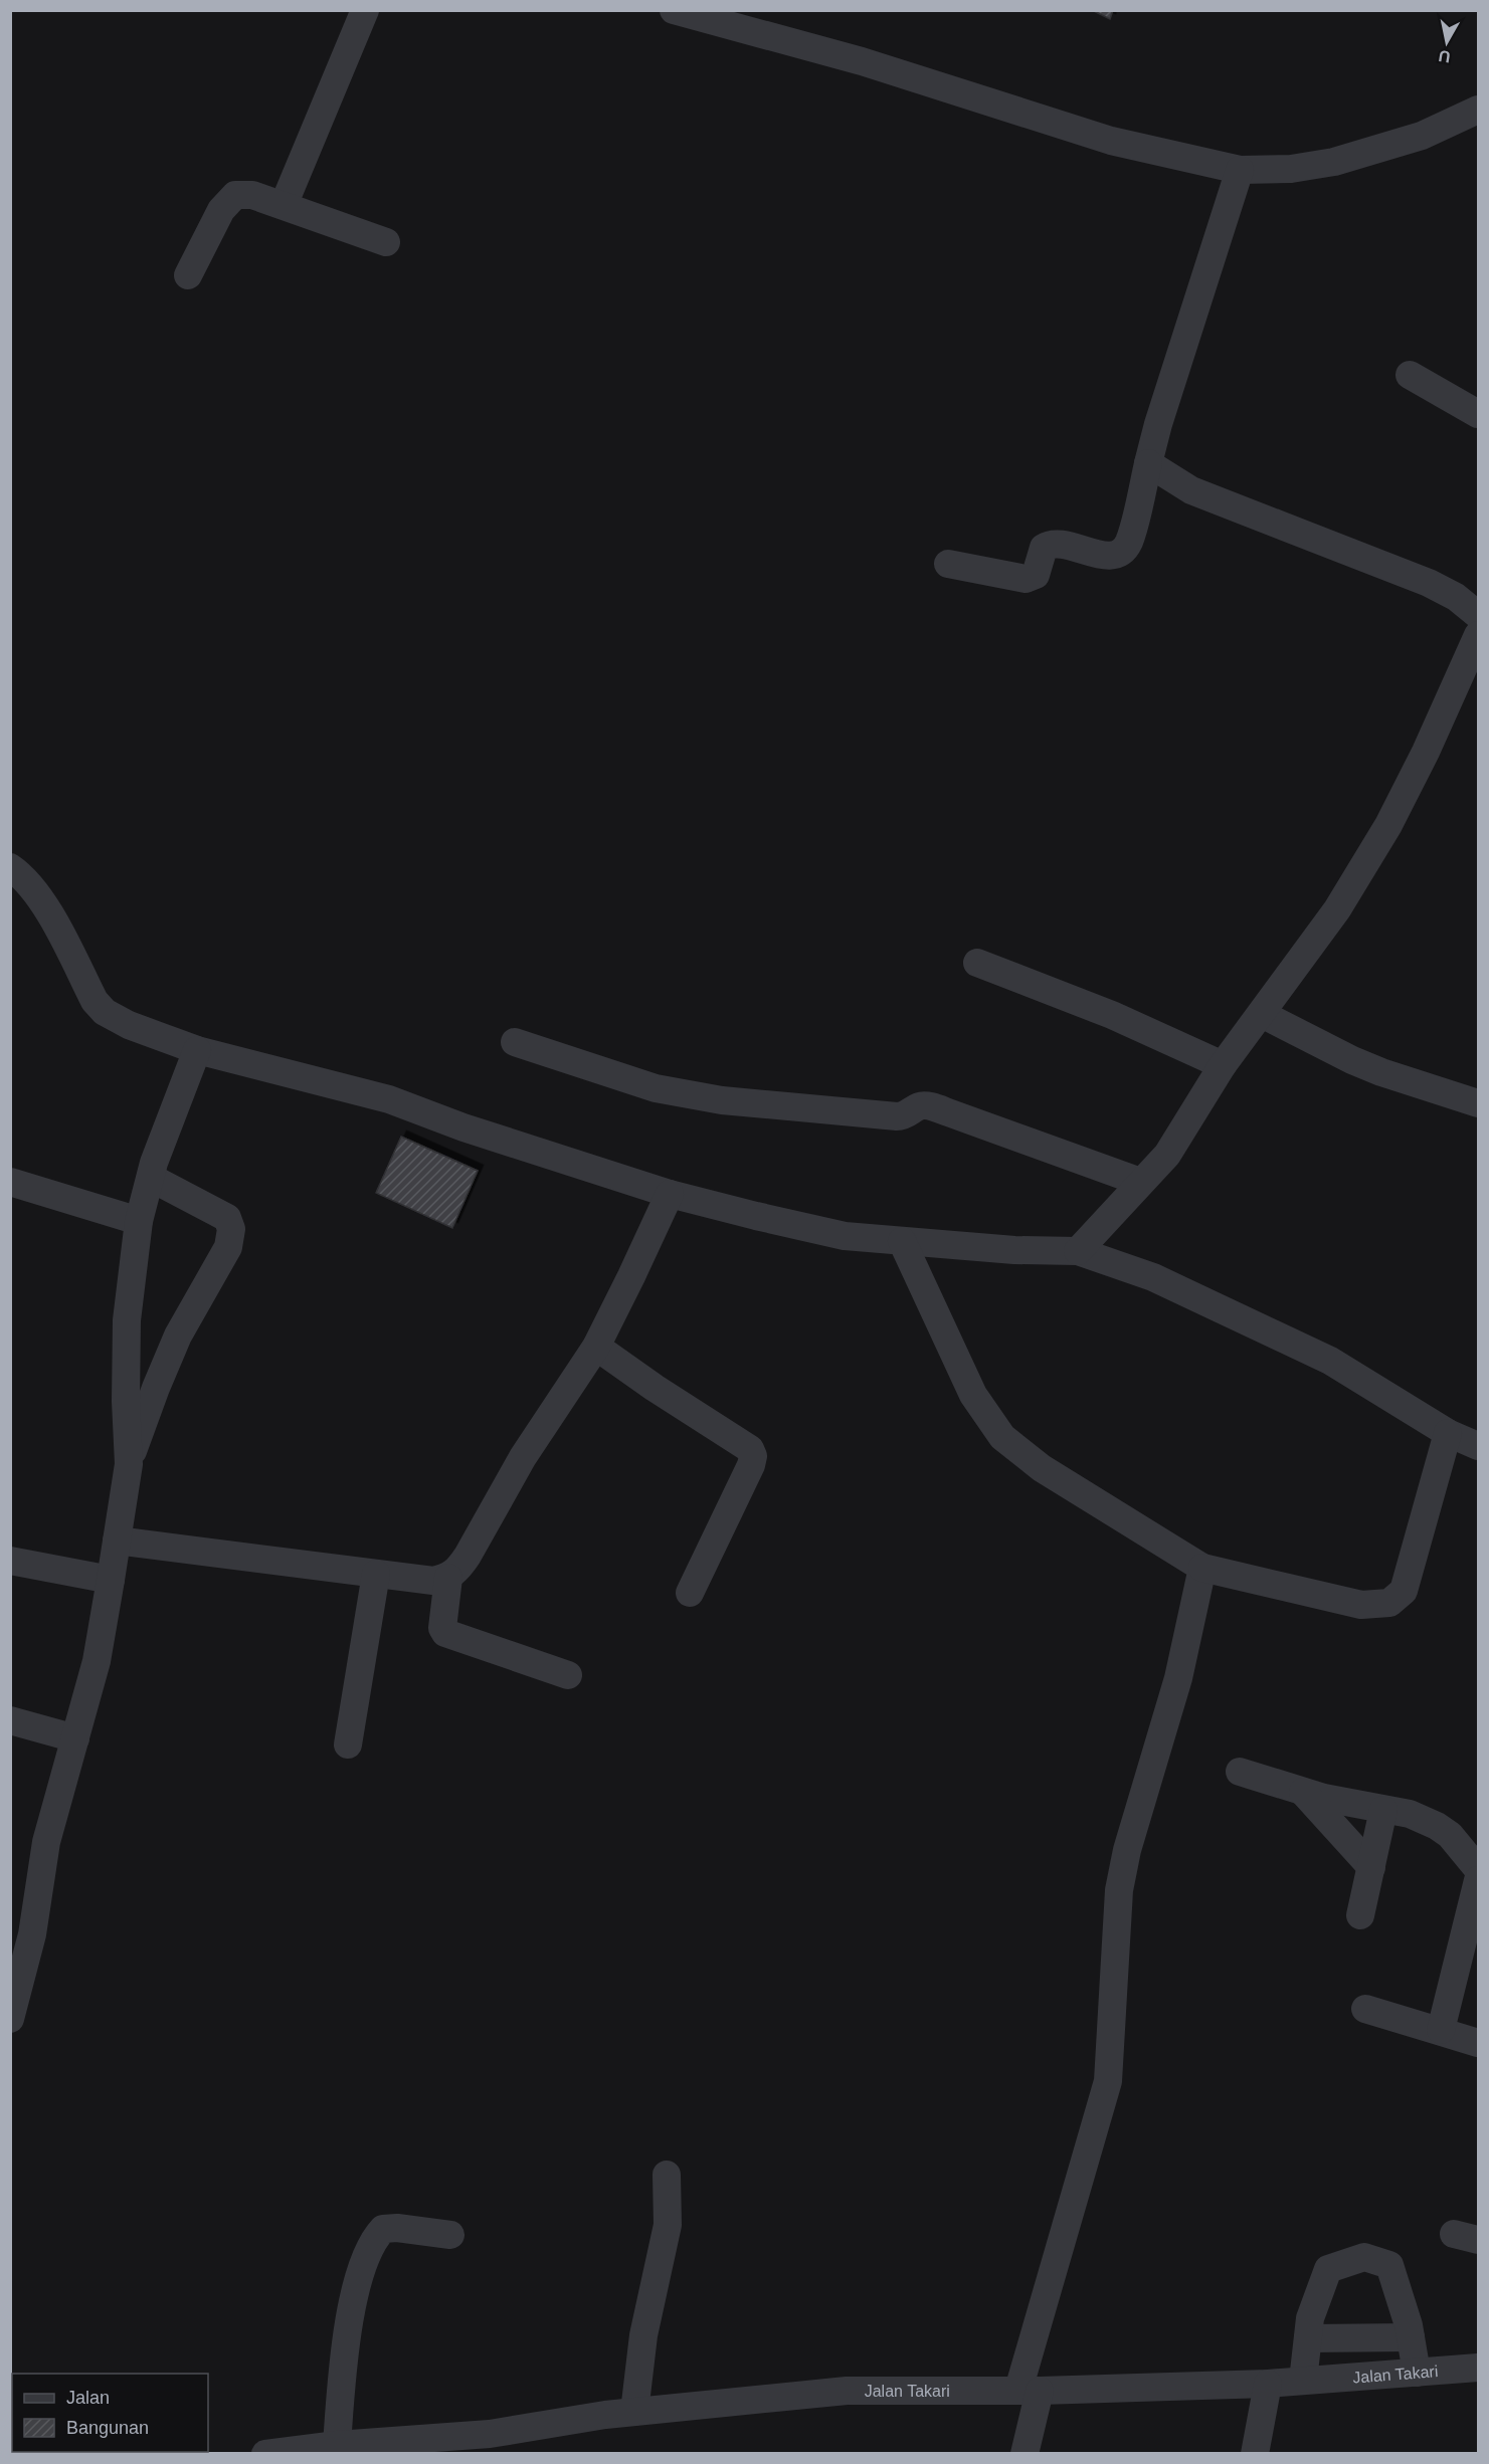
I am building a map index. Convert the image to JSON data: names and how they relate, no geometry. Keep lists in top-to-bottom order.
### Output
{
  "streets": {
    "street": ["Jalan Takari"]
  },
  "legend": ["Jalan", "Bangunan"],
  "north": "bottom"
}
